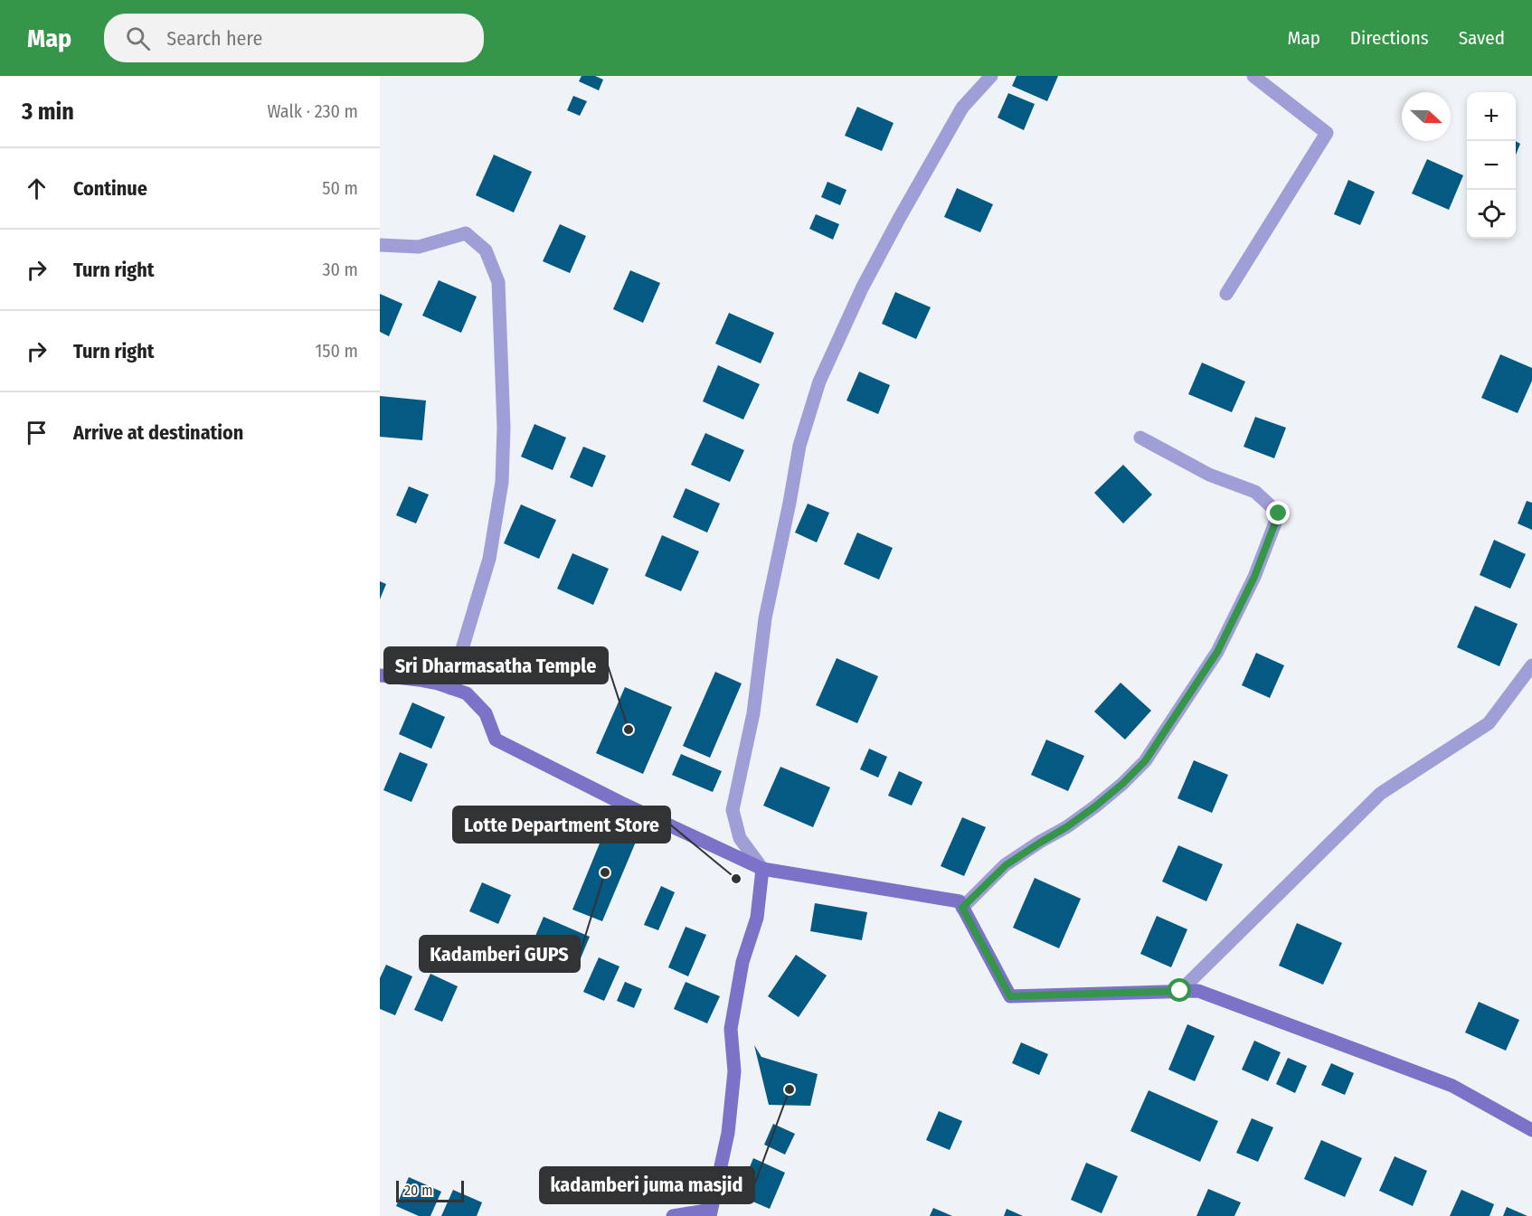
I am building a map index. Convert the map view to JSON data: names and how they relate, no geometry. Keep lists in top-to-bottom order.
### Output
{
  "places": [
    "Sri Dharmasatha Temple",
    "Kadamberi GUPS",
    "Lotte Department Store",
    "kadamberi juma masjid"
  ],
  "scale_bar": "20 m",
  "north": "right",
  "page": {
    "header": "Map",
    "search": "Search here",
    "nav": ["Map", "Directions", "Saved"],
    "heading": ["3 min", "Walk · 230 m"],
    "map_buttons": ["+", "−"],
    "list": [
      ["Continue", "50 m"],
      ["Turn right", "30 m"],
      ["Turn right", "150 m"],
      "Arrive at destination"
    ],
    "scale": "20 m"
  }
}
